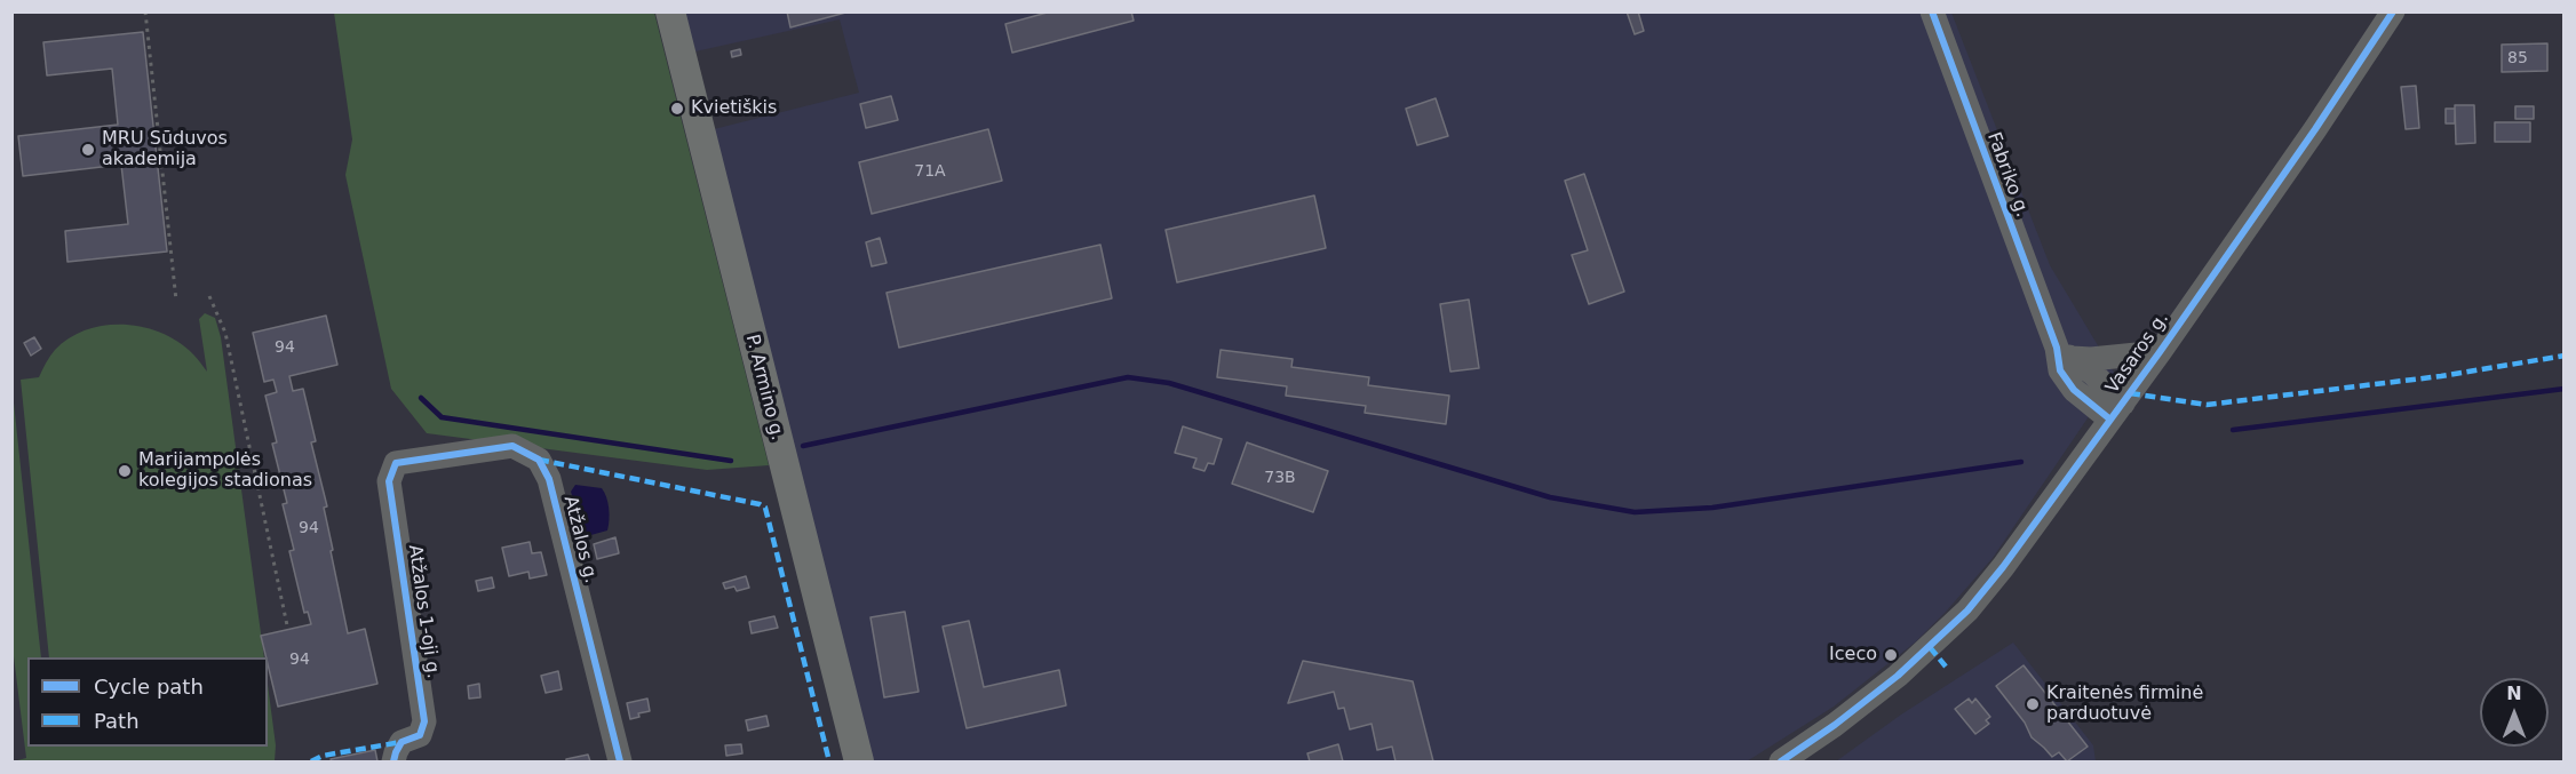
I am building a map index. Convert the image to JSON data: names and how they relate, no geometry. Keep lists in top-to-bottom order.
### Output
{
  "streets": {
    "main road": ["P. Armino g."],
    "street": [
      "Fabriko g.",
      "Vasaros g.",
      "Atžalos g.",
      "Atžalos 1-oji g."
    ]
  },
  "crossings": [
    ["Atžalos g.", "Atžalos 1-oji g."]
  ],
  "places": [
    "Kvietiškis",
    "MRU Sūduvos akademija",
    "Marijampolės kolegijos stadionas",
    "Iceco",
    "Kraitenės firminė parduotuvė"
  ],
  "house_numbers": [
    "85",
    "71A",
    "94",
    "73B",
    "94",
    "94"
  ],
  "legend": ["Cycle path", "Path"],
  "north": "top"
}
